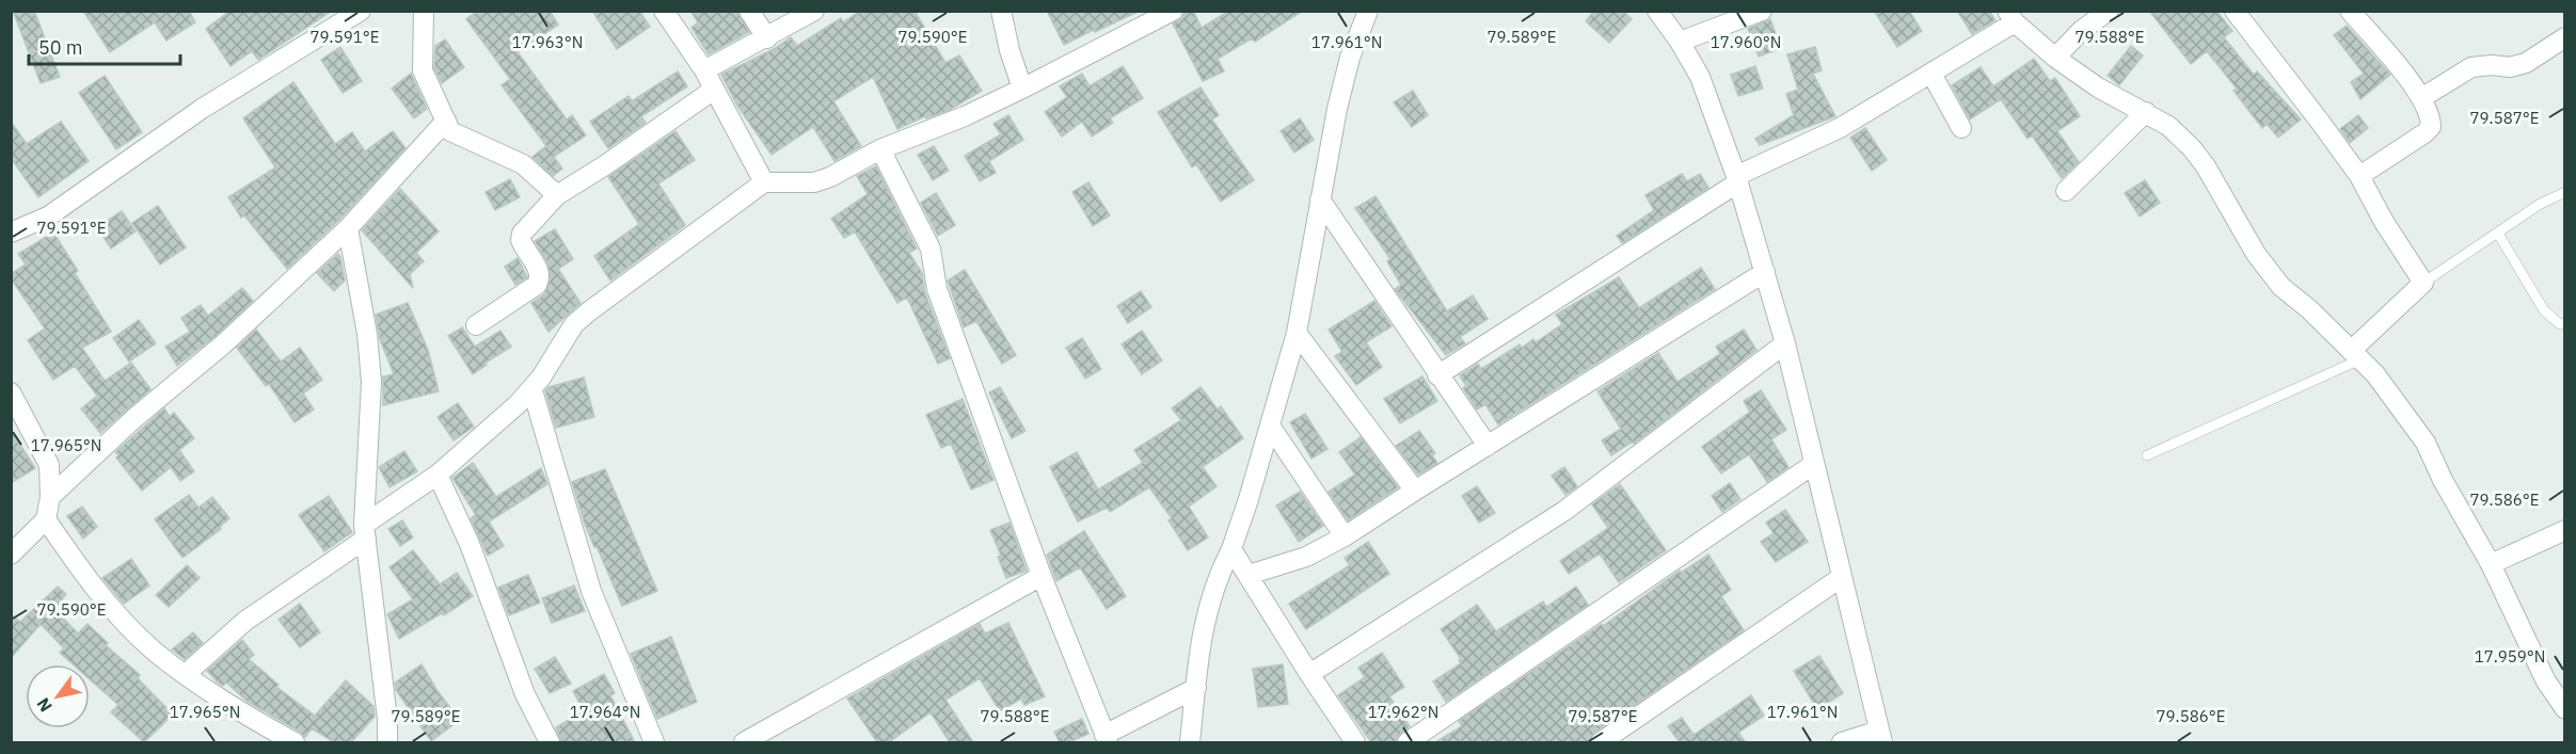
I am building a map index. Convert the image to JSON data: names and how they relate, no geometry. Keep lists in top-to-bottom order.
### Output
{
  "scale_bar": "50 m",
  "north": "bottom left",
  "coordinates": [
    "79.591°E",
    "79.590°E",
    "79.589°E",
    "79.588°E",
    "17.963°N",
    "17.961°N",
    "17.960°N",
    "79.587°E",
    "17.965°N",
    "79.586°E",
    "17.959°N",
    "17.964°N",
    "17.962°N"
  ]
}
